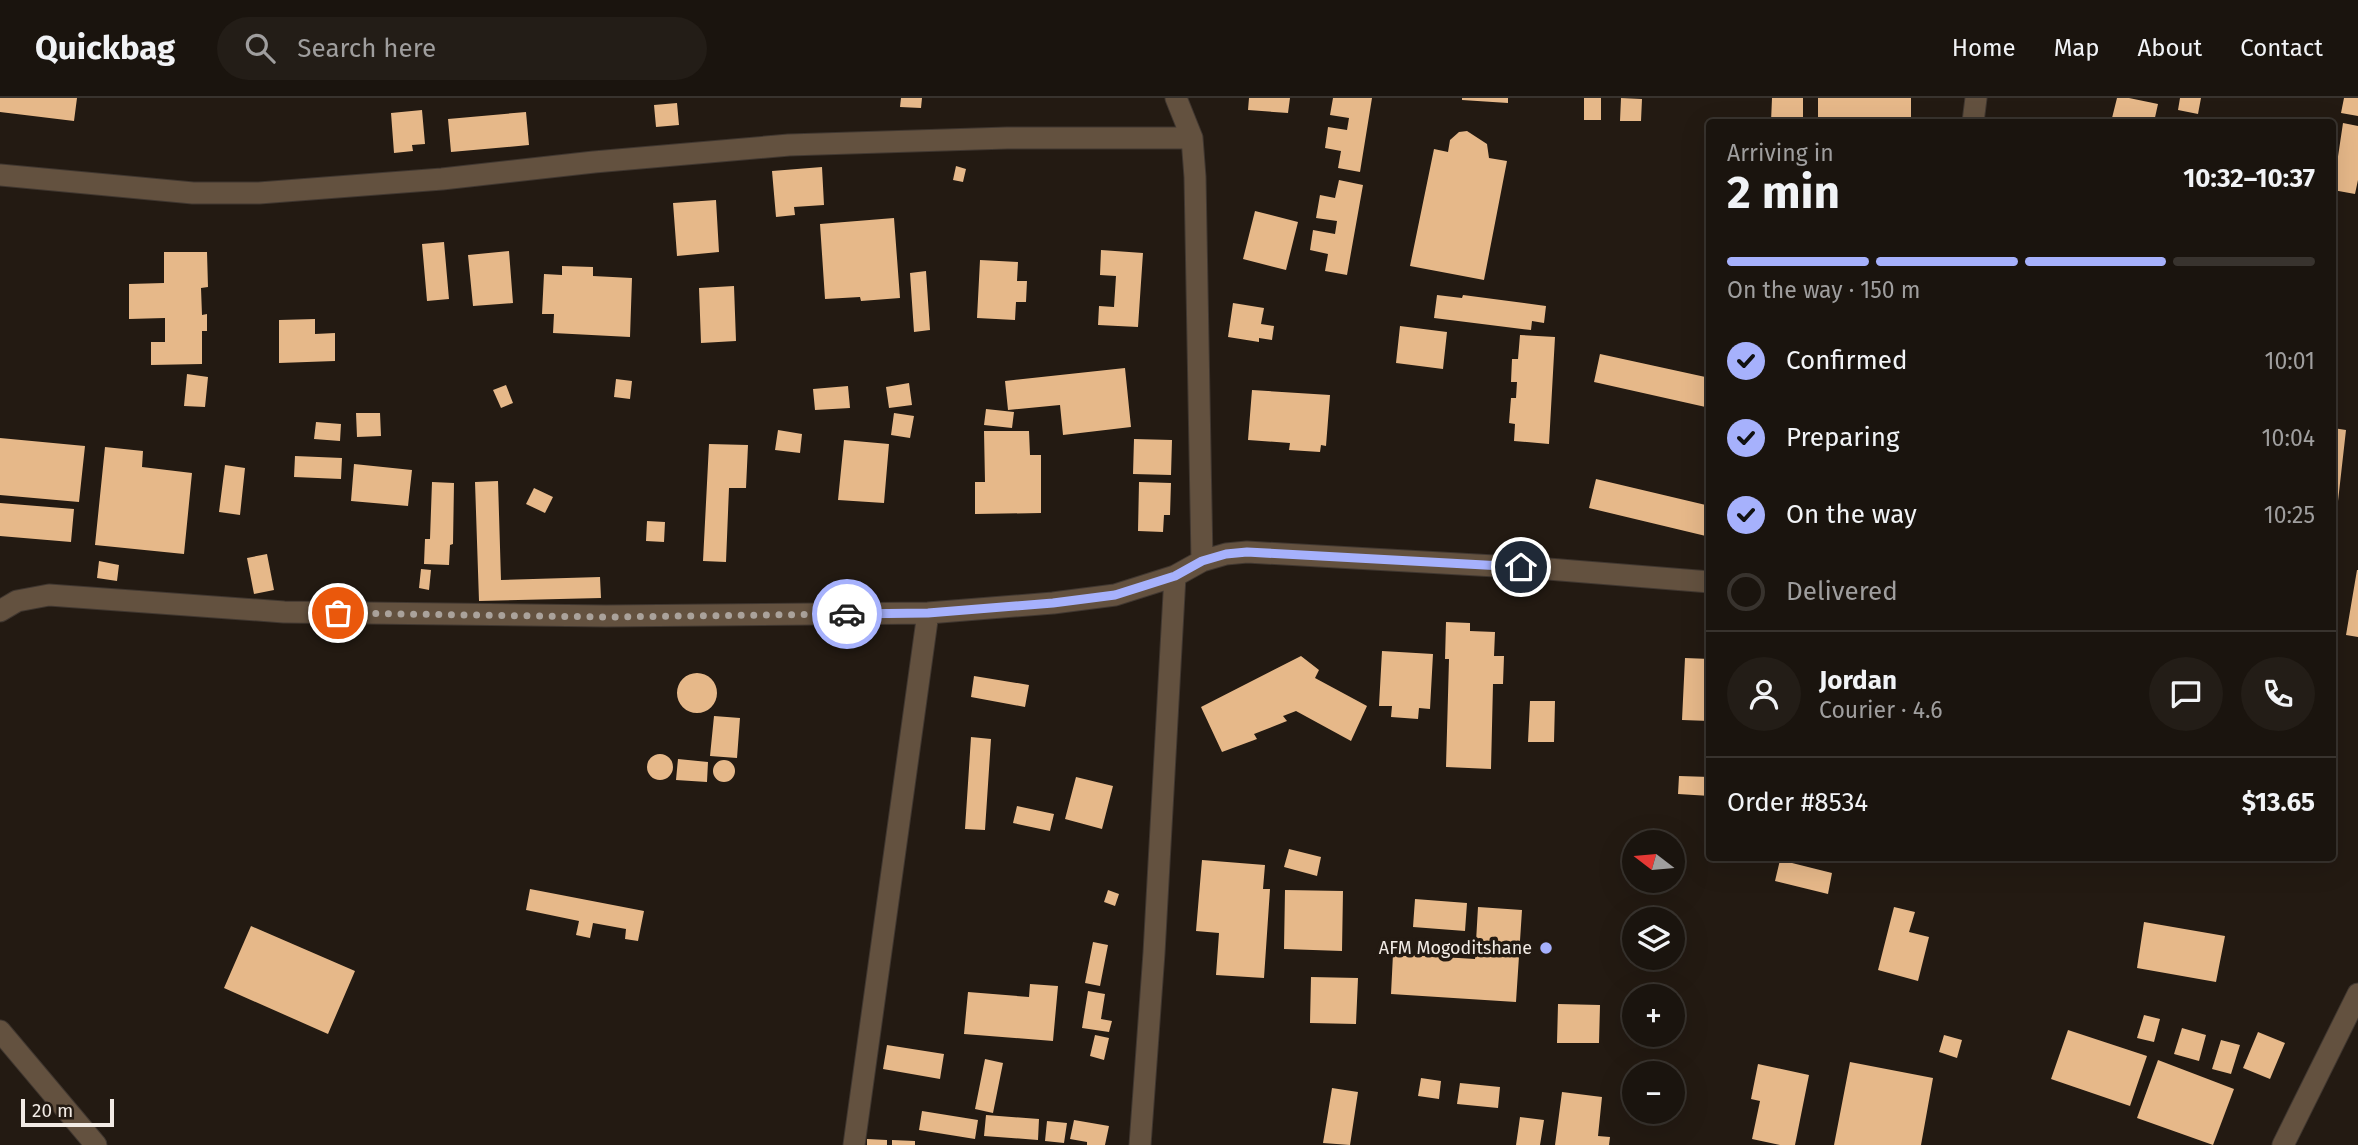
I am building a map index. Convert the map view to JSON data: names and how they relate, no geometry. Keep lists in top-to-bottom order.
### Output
{
  "places": ["AFM Mogoditshane"],
  "scale_bar": "20 m",
  "north": "left",
  "page": {
    "header": "Quickbag",
    "search": "Search here",
    "nav": [
      "Home",
      "Map",
      "About",
      "Contact"
    ],
    "heading": ["2 min", "Arriving in", "10:32–10:37"],
    "panel": [
      "Jordan",
      "Courier · 4.6",
      "Order #8534",
      "$13.65"
    ],
    "bar": "On the way · 150 m",
    "list": [
      ["Confirmed", "10:01"],
      ["Preparing", "10:04"],
      ["On the way", "10:25"],
      "Delivered"
    ],
    "map_buttons": ["+", "−"],
    "scale": "20 m"
  }
}
